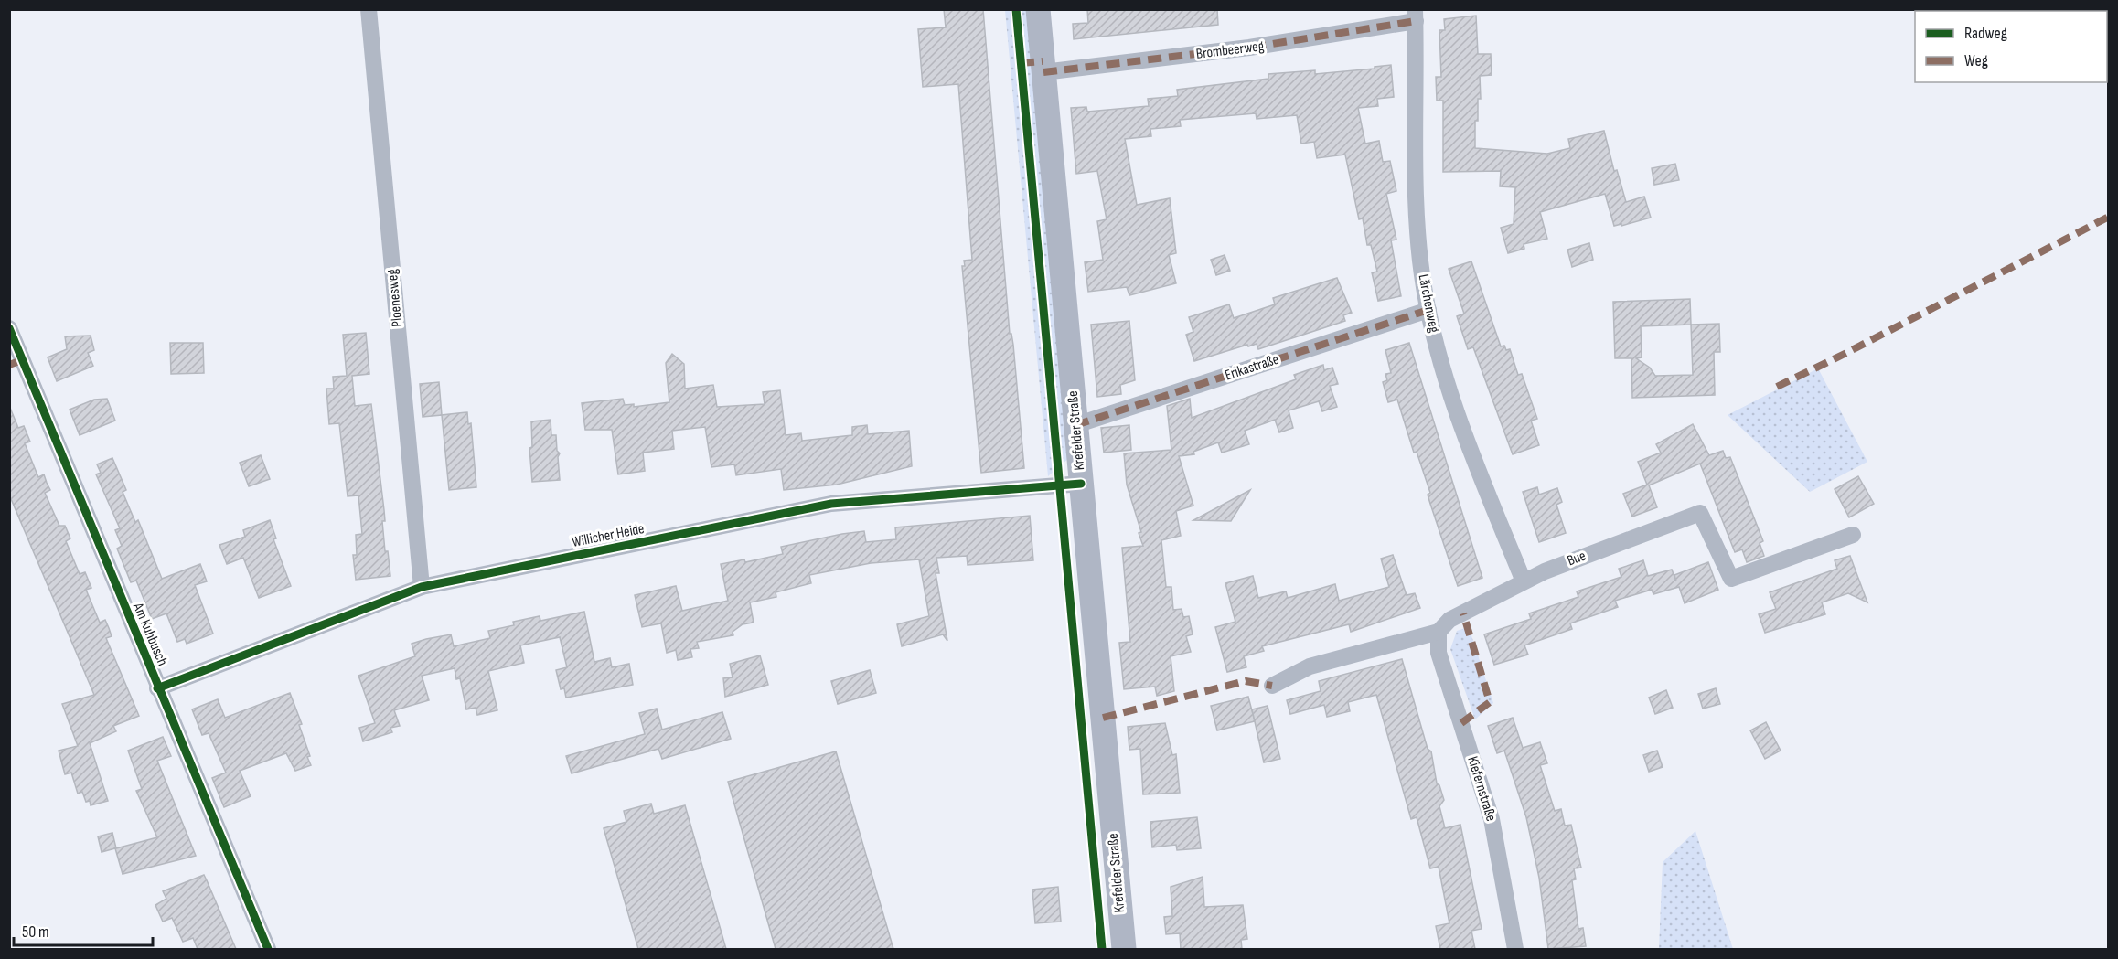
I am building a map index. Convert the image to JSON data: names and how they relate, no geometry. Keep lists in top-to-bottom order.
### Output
{
  "streets": {
    "main road": ["Krefelder Straße"],
    "street": [
      "Brombeerweg",
      "Ploenesweg",
      "Lärchenweg",
      "Erikastraße",
      "Willicher Heide",
      "Bue",
      "Am Kuhbusch",
      "Kiefernstraße"
    ]
  },
  "crossings": [
    ["Brombeerweg", "Lärchenweg"],
    ["Brombeerweg", "Krefelder Straße"],
    ["Ploenesweg", "Willicher Heide"],
    ["Lärchenweg", "Erikastraße"],
    ["Lärchenweg", "Bue"],
    ["Erikastraße", "Krefelder Straße"],
    ["Krefelder Straße", "Willicher Heide"],
    ["Willicher Heide", "Am Kuhbusch"],
    ["Bue", "Kiefernstraße"]
  ],
  "legend": ["Radweg", "Weg"],
  "scale_bar": "50 m"
}
